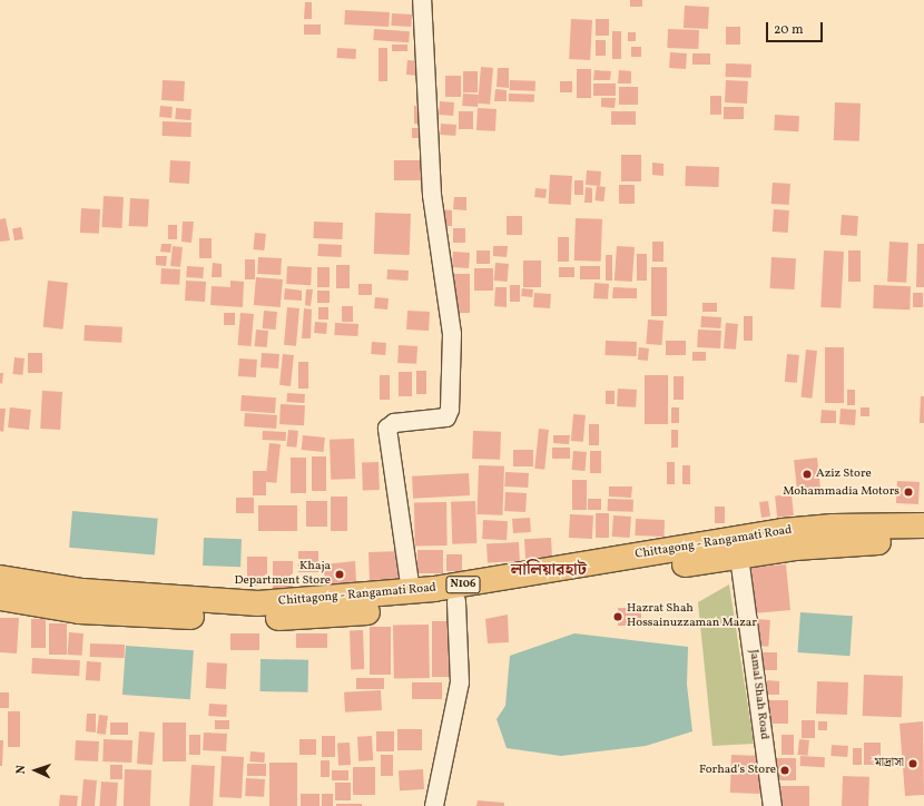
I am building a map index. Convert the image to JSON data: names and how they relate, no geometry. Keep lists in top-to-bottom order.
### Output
{
  "streets": {
    "highway": ["Chittagong - Rangamati Road", "N106"],
    "street": ["Jamal Shah Road"]
  },
  "crossings": [
    ["Chittagong - Rangamati Road", "Jamal Shah Road"]
  ],
  "districts": ["লালিয়ারহাট"],
  "places": [
    "Aziz Store",
    "Mohammadia Motors",
    "Khaja Department Store",
    "Hazrat Shah Hossainuzzaman Mazar",
    "মাদ্রাসা",
    "Forhad's Store"
  ],
  "scale_bar": "20 m",
  "north": "left"
}
